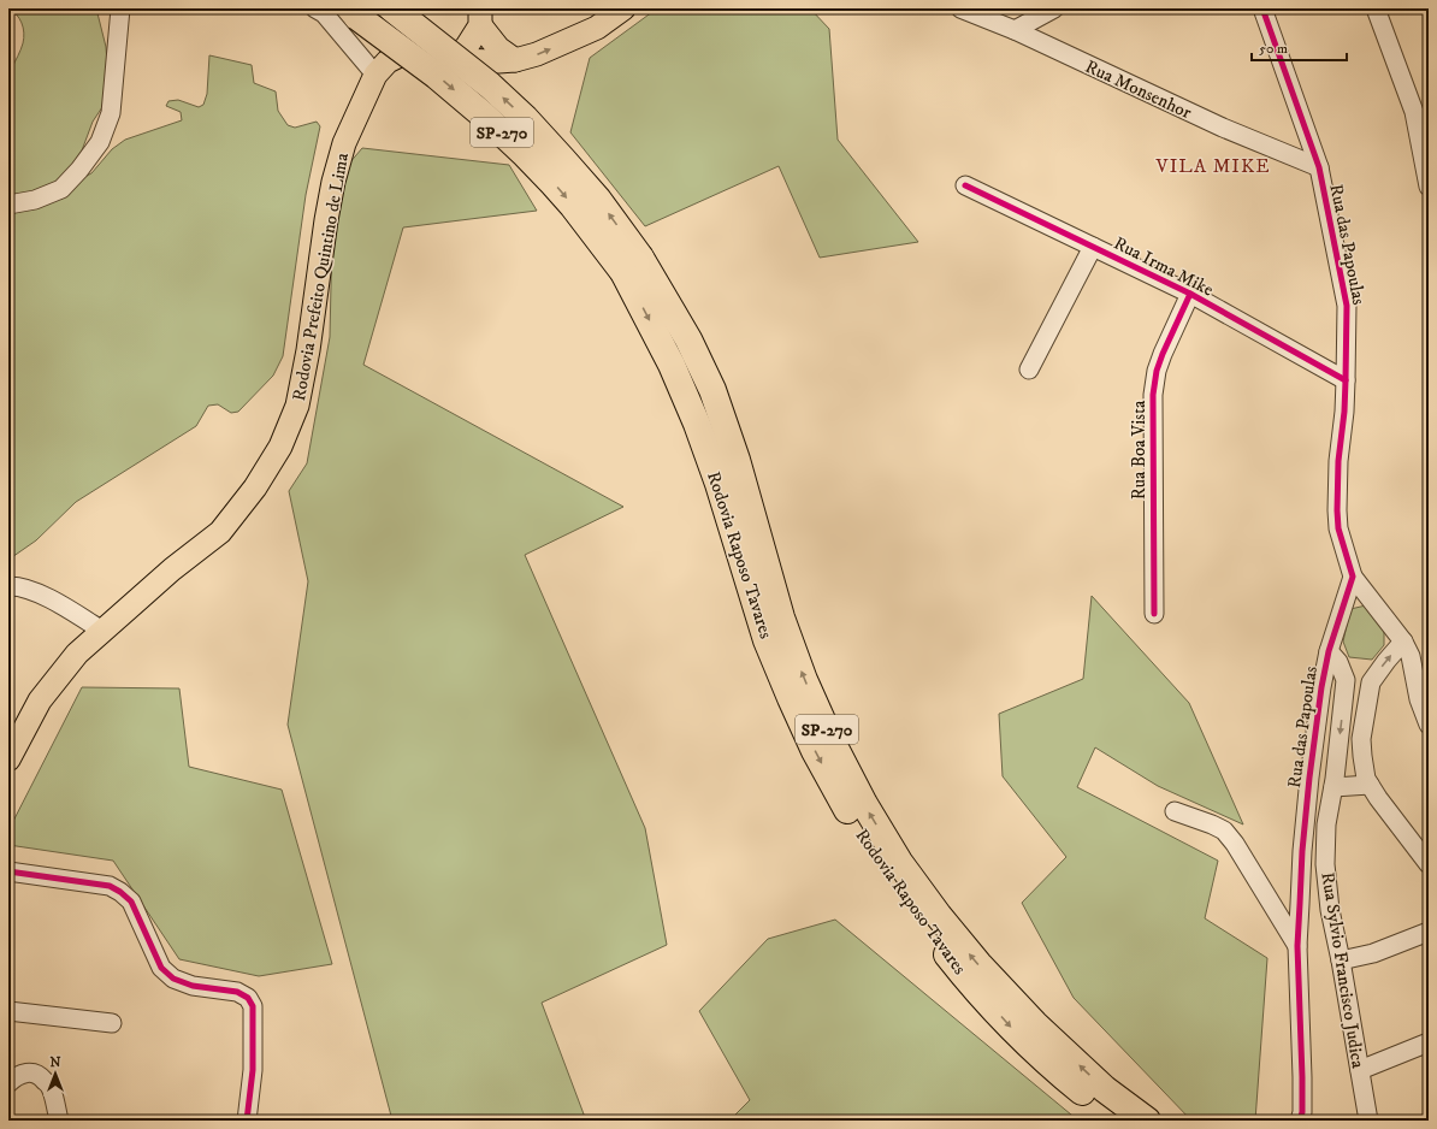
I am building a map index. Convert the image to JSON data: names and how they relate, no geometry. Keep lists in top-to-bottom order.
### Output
{
  "streets": {
    "highway": ["SP-270", "Rodovia Raposo Tavares"],
    "main road": ["Rodovia Prefeito Quintino de Lima"],
    "street": [
      "Rua Monsenhor",
      "Rua das Papoulas",
      "Rua Irma Mike",
      "Rua Boa Vista",
      "Rua Sylvio Francisco Judica"
    ]
  },
  "crossings": [
    ["Rua Monsenhor", "Rua das Papoulas"],
    ["Rua das Papoulas", "Rua Irma Mike"],
    ["Rua das Papoulas", "Rua Sylvio Francisco Judica"],
    ["Rua Irma Mike", "Rua Boa Vista"]
  ],
  "districts": ["VILA MIKE"],
  "scale_bar": "50 m",
  "north": "top"
}
